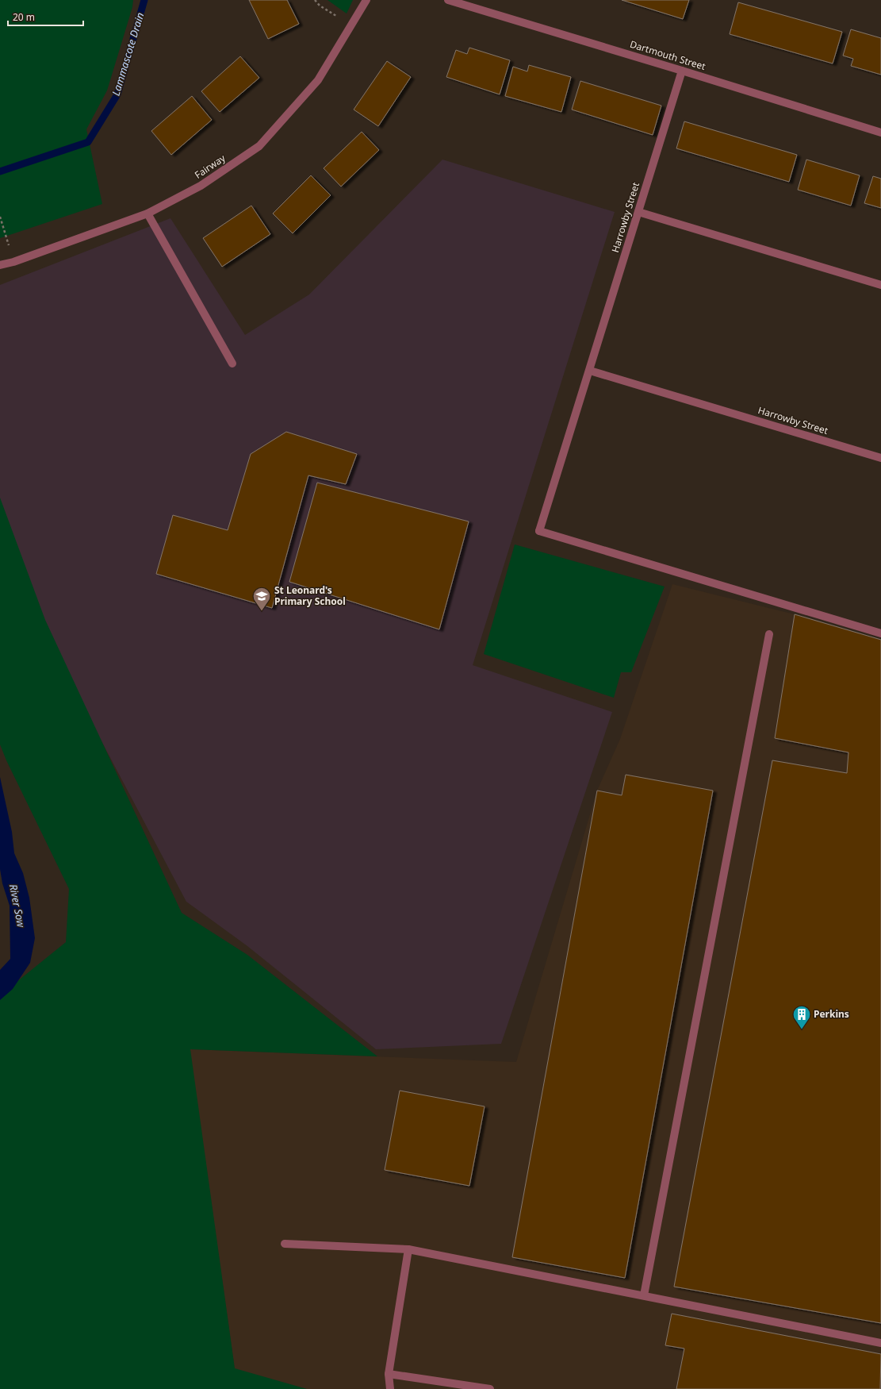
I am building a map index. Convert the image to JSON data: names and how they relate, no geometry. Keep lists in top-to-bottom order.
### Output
{
  "streets": {
    "street": ["Dartmouth Street", "Fairway", "Harrowby Street"]
  },
  "crossings": [
    ["Dartmouth Street", "Harrowby Street"]
  ],
  "water": ["Lammascote Drain", "River Sow"],
  "places": {
    "school or university": ["St Leonard's Primary School"],
    "building": ["Perkins"]
  },
  "scale_bar": "20 m"
}
